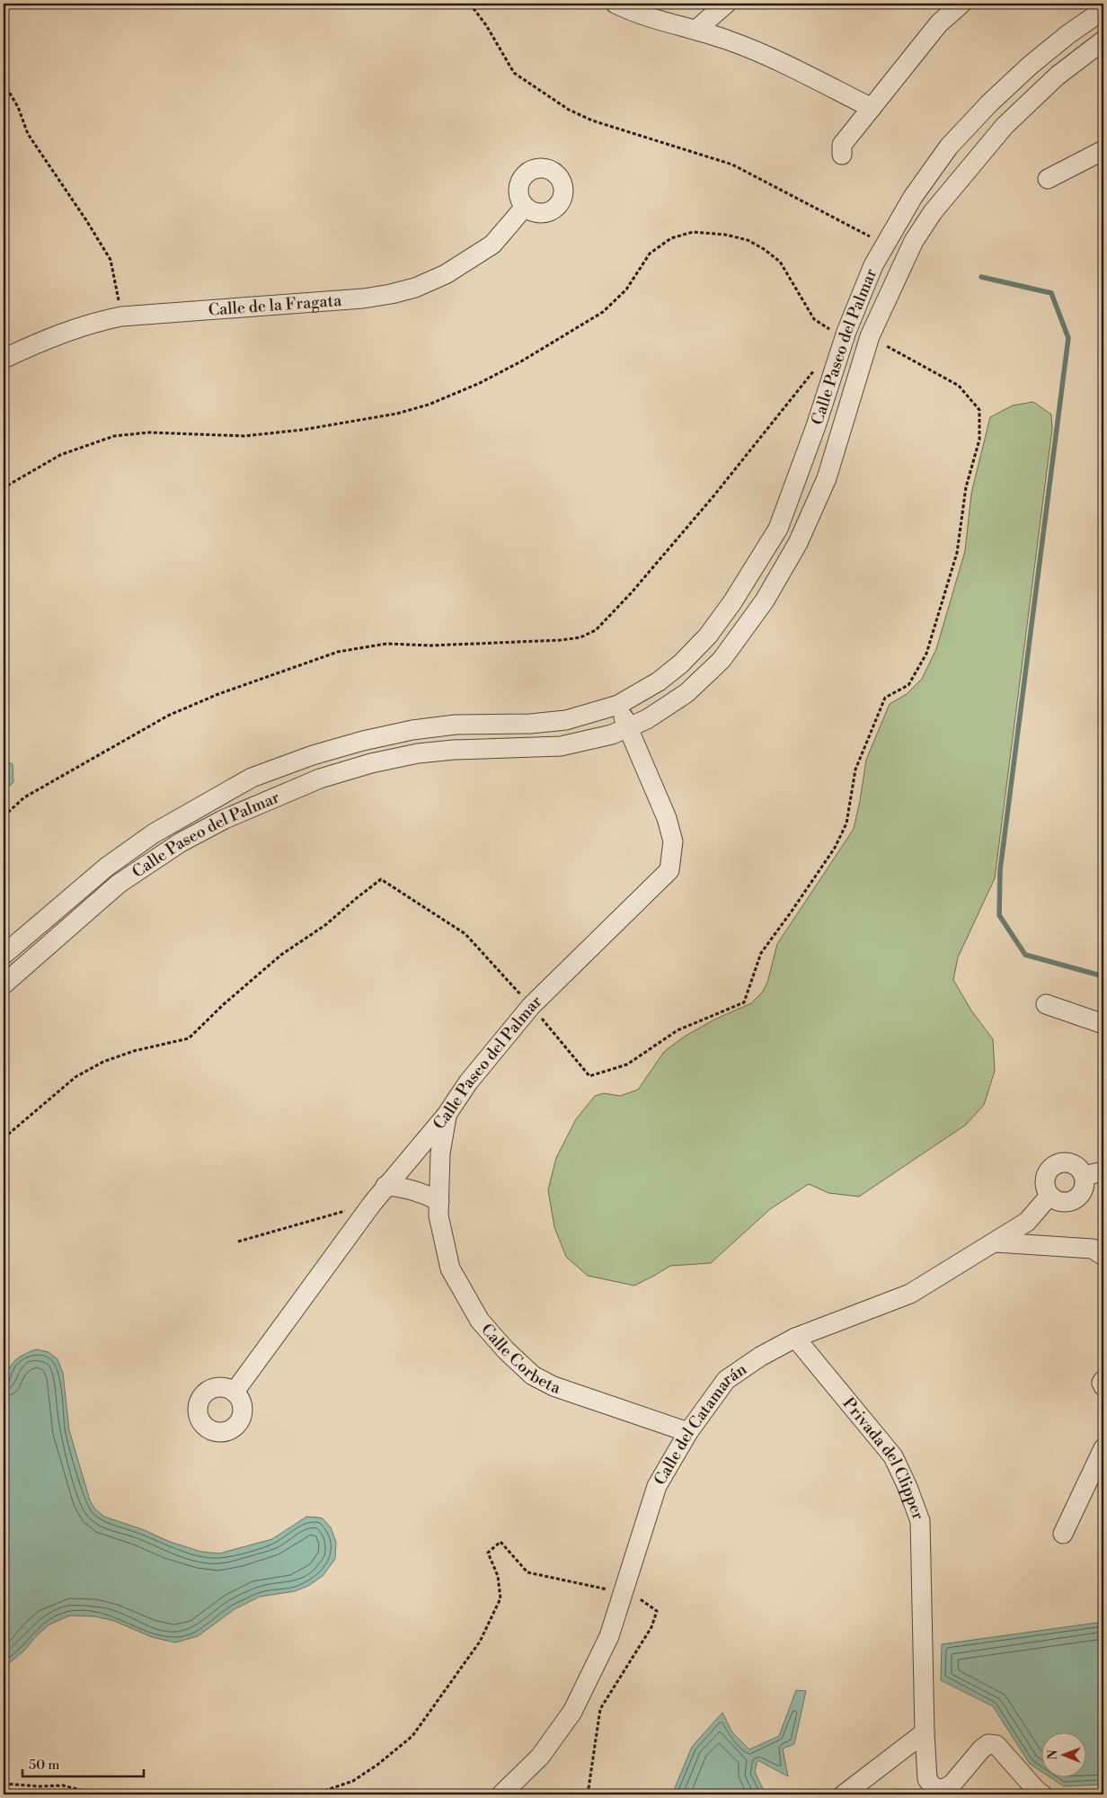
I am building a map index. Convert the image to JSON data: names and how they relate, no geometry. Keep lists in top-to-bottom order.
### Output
{
  "streets": {
    "street": [
      "Calle de la Fragata",
      "Calle Paseo del Palmar",
      "Calle Corbeta",
      "Calle del Catamarán",
      "Privada del Clipper"
    ]
  },
  "crossings": [
    ["Calle Paseo del Palmar", "Calle Corbeta"],
    ["Calle Corbeta", "Calle del Catamarán"],
    ["Calle del Catamarán", "Privada del Clipper"]
  ],
  "scale_bar": "50 m",
  "north": "left"
}
